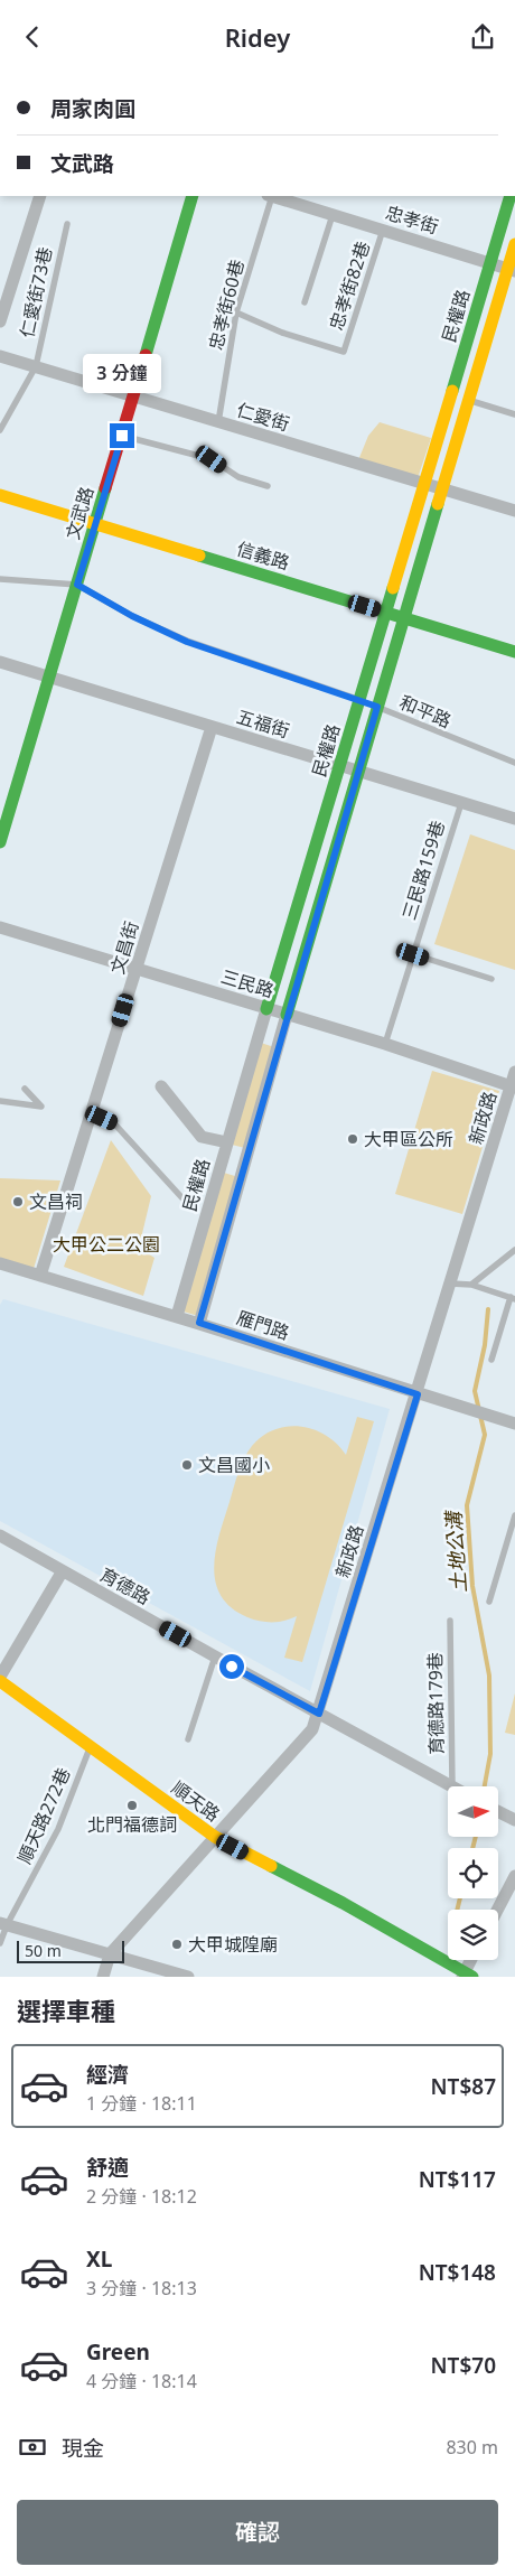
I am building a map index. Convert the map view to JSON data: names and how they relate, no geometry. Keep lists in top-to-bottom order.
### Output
{
  "streets": {
    "street": [
      "忠孝街",
      "民權路",
      "仁愛街",
      "文武路",
      "信義路",
      "五福街",
      "文昌街",
      "三民路",
      "新政路",
      "雁門路",
      "育德路",
      "順天路"
    ],
    "lane": [
      "忠孝街82巷",
      "仁愛街73巷",
      "忠孝街60巷",
      "和平路",
      "三民路159巷",
      "育德路179巷",
      "順天路272巷"
    ]
  },
  "crossings": [
    ["忠孝街", "忠孝街82巷"],
    ["忠孝街", "忠孝街60巷"],
    ["忠孝街", "民權路"],
    ["忠孝街82巷", "忠孝街60巷"],
    ["仁愛街73巷", "仁愛街"],
    ["忠孝街60巷", "仁愛街"],
    ["民權路", "仁愛街"],
    ["民權路", "信義路"],
    ["民權路", "和平路"],
    ["民權路", "五福街"],
    ["民權路", "三民路"],
    ["民權路", "雁門路"],
    ["仁愛街", "文武路"],
    ["文武路", "信義路"],
    ["文武路", "和平路"],
    ["文武路", "五福街"],
    ["五福街", "三民路159巷"],
    ["五福街", "文昌街"],
    ["三民路159巷", "三民路"],
    ["文昌街", "三民路"],
    ["文昌街", "雁門路"],
    ["三民路", "新政路"],
    ["新政路", "雁門路"],
    ["新政路", "育德路"],
    ["新政路", "順天路"],
    ["育德路", "育德路179巷"],
    ["順天路", "順天路272巷"]
  ],
  "water": ["土地公溝"],
  "parks": ["大甲公二公園"],
  "places": [
    "大甲區公所",
    "文昌祠",
    "文昌國小",
    "北門福德詞",
    "大甲城隍廟"
  ],
  "scale_bar": "50 m",
  "north": "right",
  "page": {
    "header": "Ridey",
    "banner": ["周家肉圓", "文武路"],
    "bubble": "3 分鐘",
    "scale": "50 m",
    "heading": "選擇車種",
    "list": [
      {
        "name": "經濟",
        "note": "1 分鐘 · 18:11",
        "value": "NT$87"
      },
      {
        "name": "舒適",
        "note": "2 分鐘 · 18:12",
        "value": "NT$117"
      },
      {
        "name": "XL",
        "note": "3 分鐘 · 18:13",
        "value": "NT$148"
      },
      {
        "name": "Green",
        "note": "4 分鐘 · 18:14",
        "value": "NT$70"
      }
    ],
    "pay": ["現金", "830 m"],
    "buttons": "確認"
  }
}
